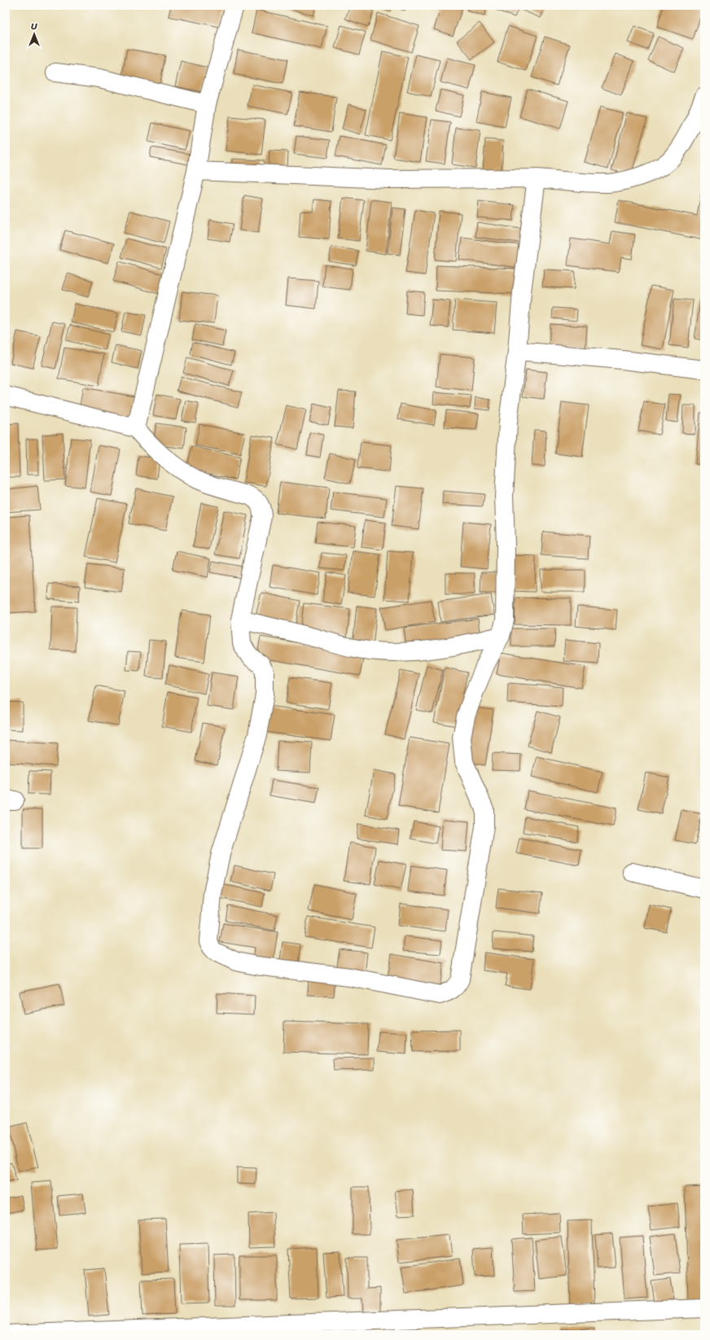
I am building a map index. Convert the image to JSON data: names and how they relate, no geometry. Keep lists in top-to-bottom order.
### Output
{
  "north": "top"
}
